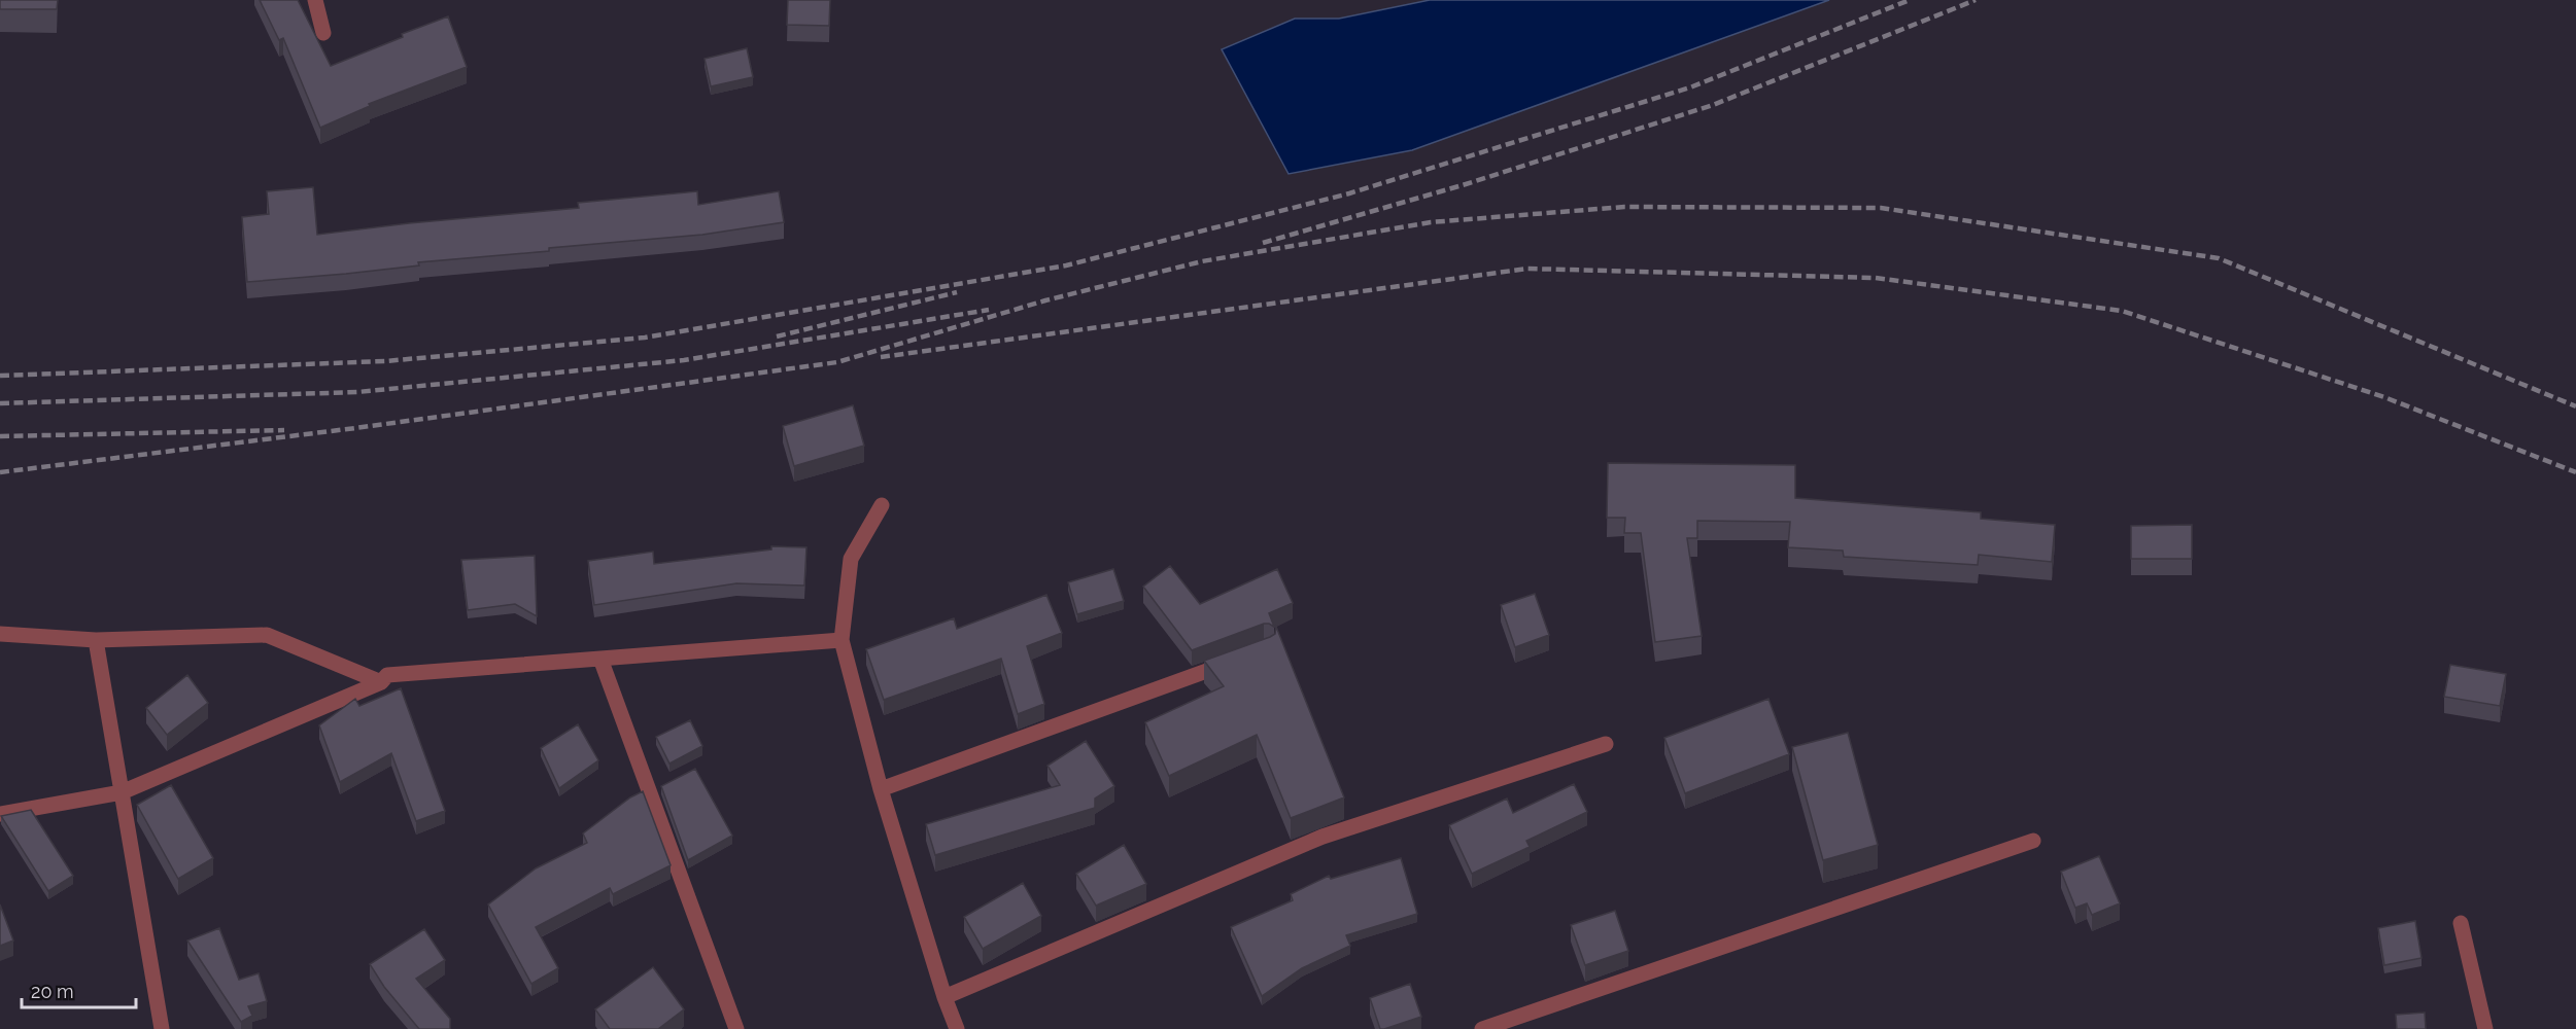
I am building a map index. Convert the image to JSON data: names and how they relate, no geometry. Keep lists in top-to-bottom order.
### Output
{
  "scale_bar": "20 m"
}
